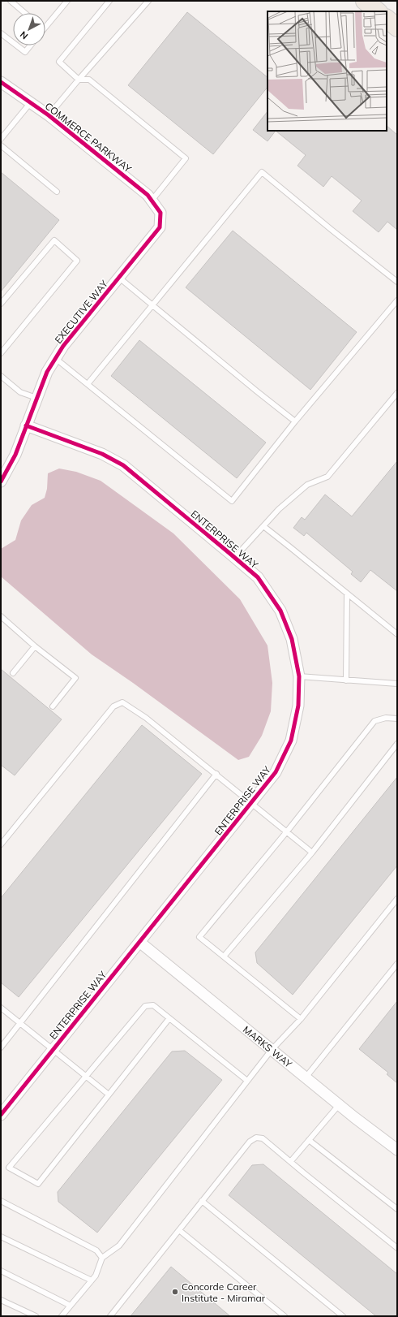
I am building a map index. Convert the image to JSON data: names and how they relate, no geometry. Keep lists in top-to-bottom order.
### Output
{
  "streets": {
    "street": [
      "COMMERCE PARKWAY",
      "EXECUTIVE WAY",
      "ENTERPRISE WAY",
      "MARKS WAY"
    ]
  },
  "crossings": [
    ["COMMERCE PARKWAY", "EXECUTIVE WAY"],
    ["EXECUTIVE WAY", "ENTERPRISE WAY"],
    ["ENTERPRISE WAY", "MARKS WAY"]
  ],
  "places": ["Concorde Career Institute - Miramar"],
  "north": "bottom left"
}
